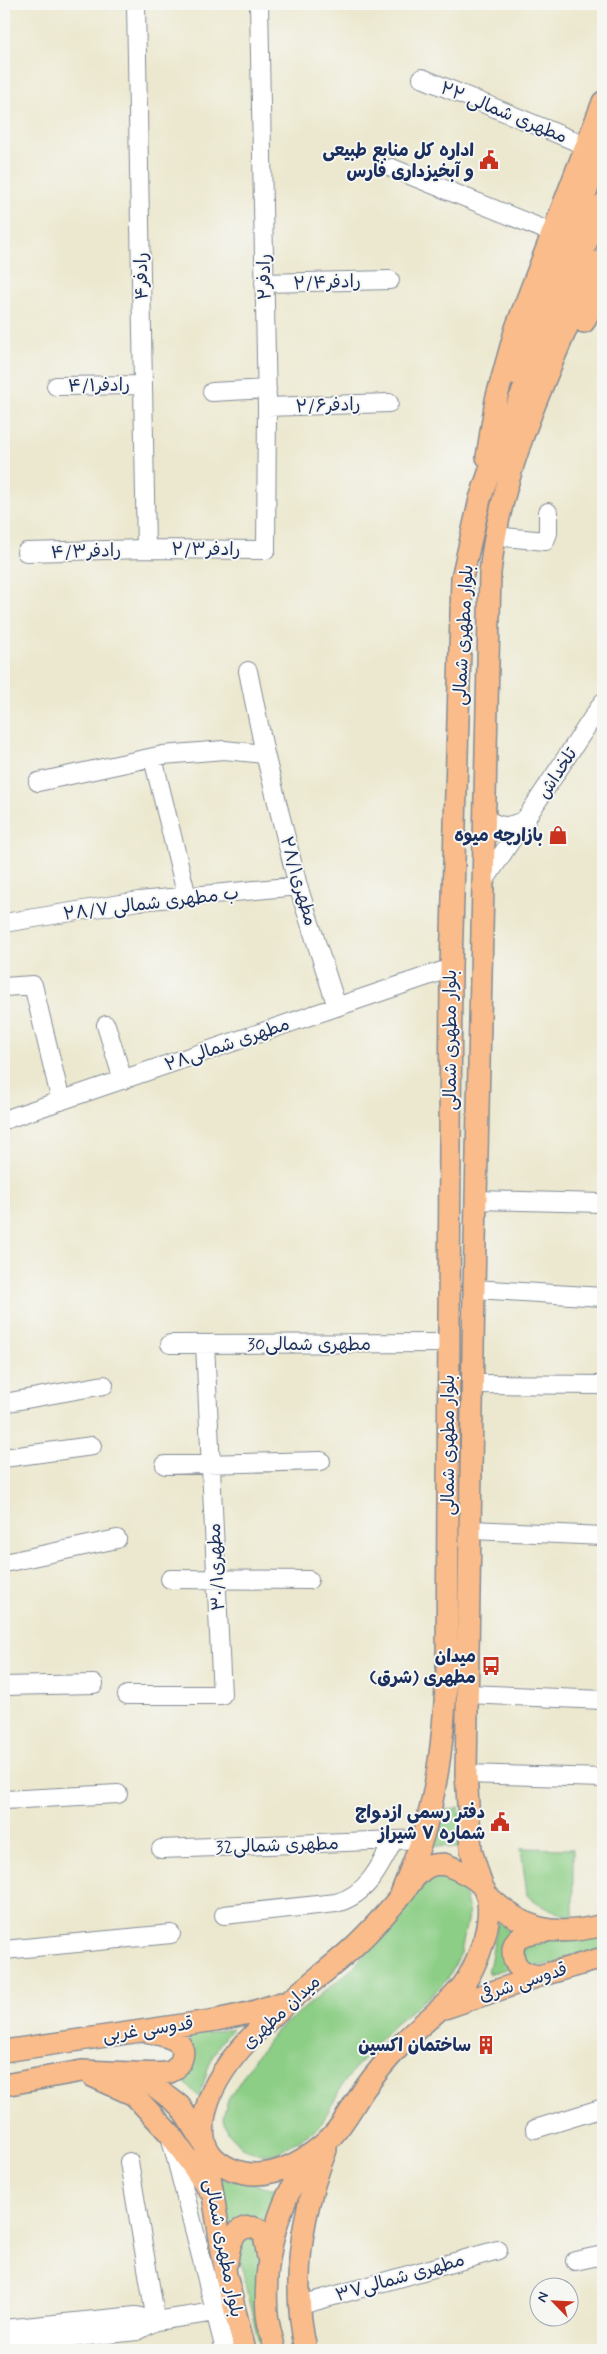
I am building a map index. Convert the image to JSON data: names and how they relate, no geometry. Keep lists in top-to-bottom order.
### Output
{
  "streets": {
    "main road": [
      "بلوار مطهرى شمالى",
      "قدوسی شرقی",
      "میدان مطهری",
      "قدوسی غربی",
      "بلوار مطهری شمالی"
    ],
    "street": [
      "مطهرى شمالى ۲۲",
      "رادفر۴",
      "رادفر۲",
      "رادفر۲/۴",
      "رادفر۴/۱",
      "رادفر۲/۶",
      "رادفر۲/۳",
      "رادفر۴/۳",
      "تلخداش",
      "مطهری۲۸/۱",
      "۲۸/۷ ب مطهرى شمالى",
      "مطهرى شمالى۲۸",
      "مطهرى شمالى30",
      "مطهری۳۰/۱",
      "32مطهرى شمالى",
      "مطهرى شمالى۳۷"
    ]
  },
  "crossings": [
    ["رادفر۴", "رادفر۴/۱"],
    ["رادفر۴", "رادفر۲/۳"],
    ["رادفر۴", "رادفر۴/۳"],
    ["رادفر۲", "رادفر۲/۴"],
    ["رادفر۲", "رادفر۲/۶"],
    ["رادفر۲", "رادفر۲/۳"],
    ["رادفر۲/۳", "رادفر۴/۳"],
    ["بلوار مطهرى شمالى", "تلخداش"],
    ["بلوار مطهرى شمالى", "مطهرى شمالى۲۸"],
    ["بلوار مطهرى شمالى", "مطهرى شمالى30"],
    ["بلوار مطهرى شمالى", "32مطهرى شمالى"],
    ["بلوار مطهرى شمالى", "میدان مطهری"],
    ["مطهری۲۸/۱", "۲۸/۷ ب مطهرى شمالى"],
    ["مطهری۲۸/۱", "مطهرى شمالى۲۸"],
    ["مطهرى شمالى30", "مطهری۳۰/۱"],
    ["میدان مطهری", "قدوسی غربی"],
    ["میدان مطهری", "بلوار مطهری شمالی"]
  ],
  "places": {
    "public building": ["اداره کل منابع طبیعى و آبخیزدارى فارس", "دفتر رسمی ازدواج شماره ۷ شیراز"],
    "shop": ["بازارچه میوه"],
    "bus stop": ["میدان مطهری (شرق)"],
    "building": ["ساختمان اکسین"]
  },
  "north": "top left"
}
